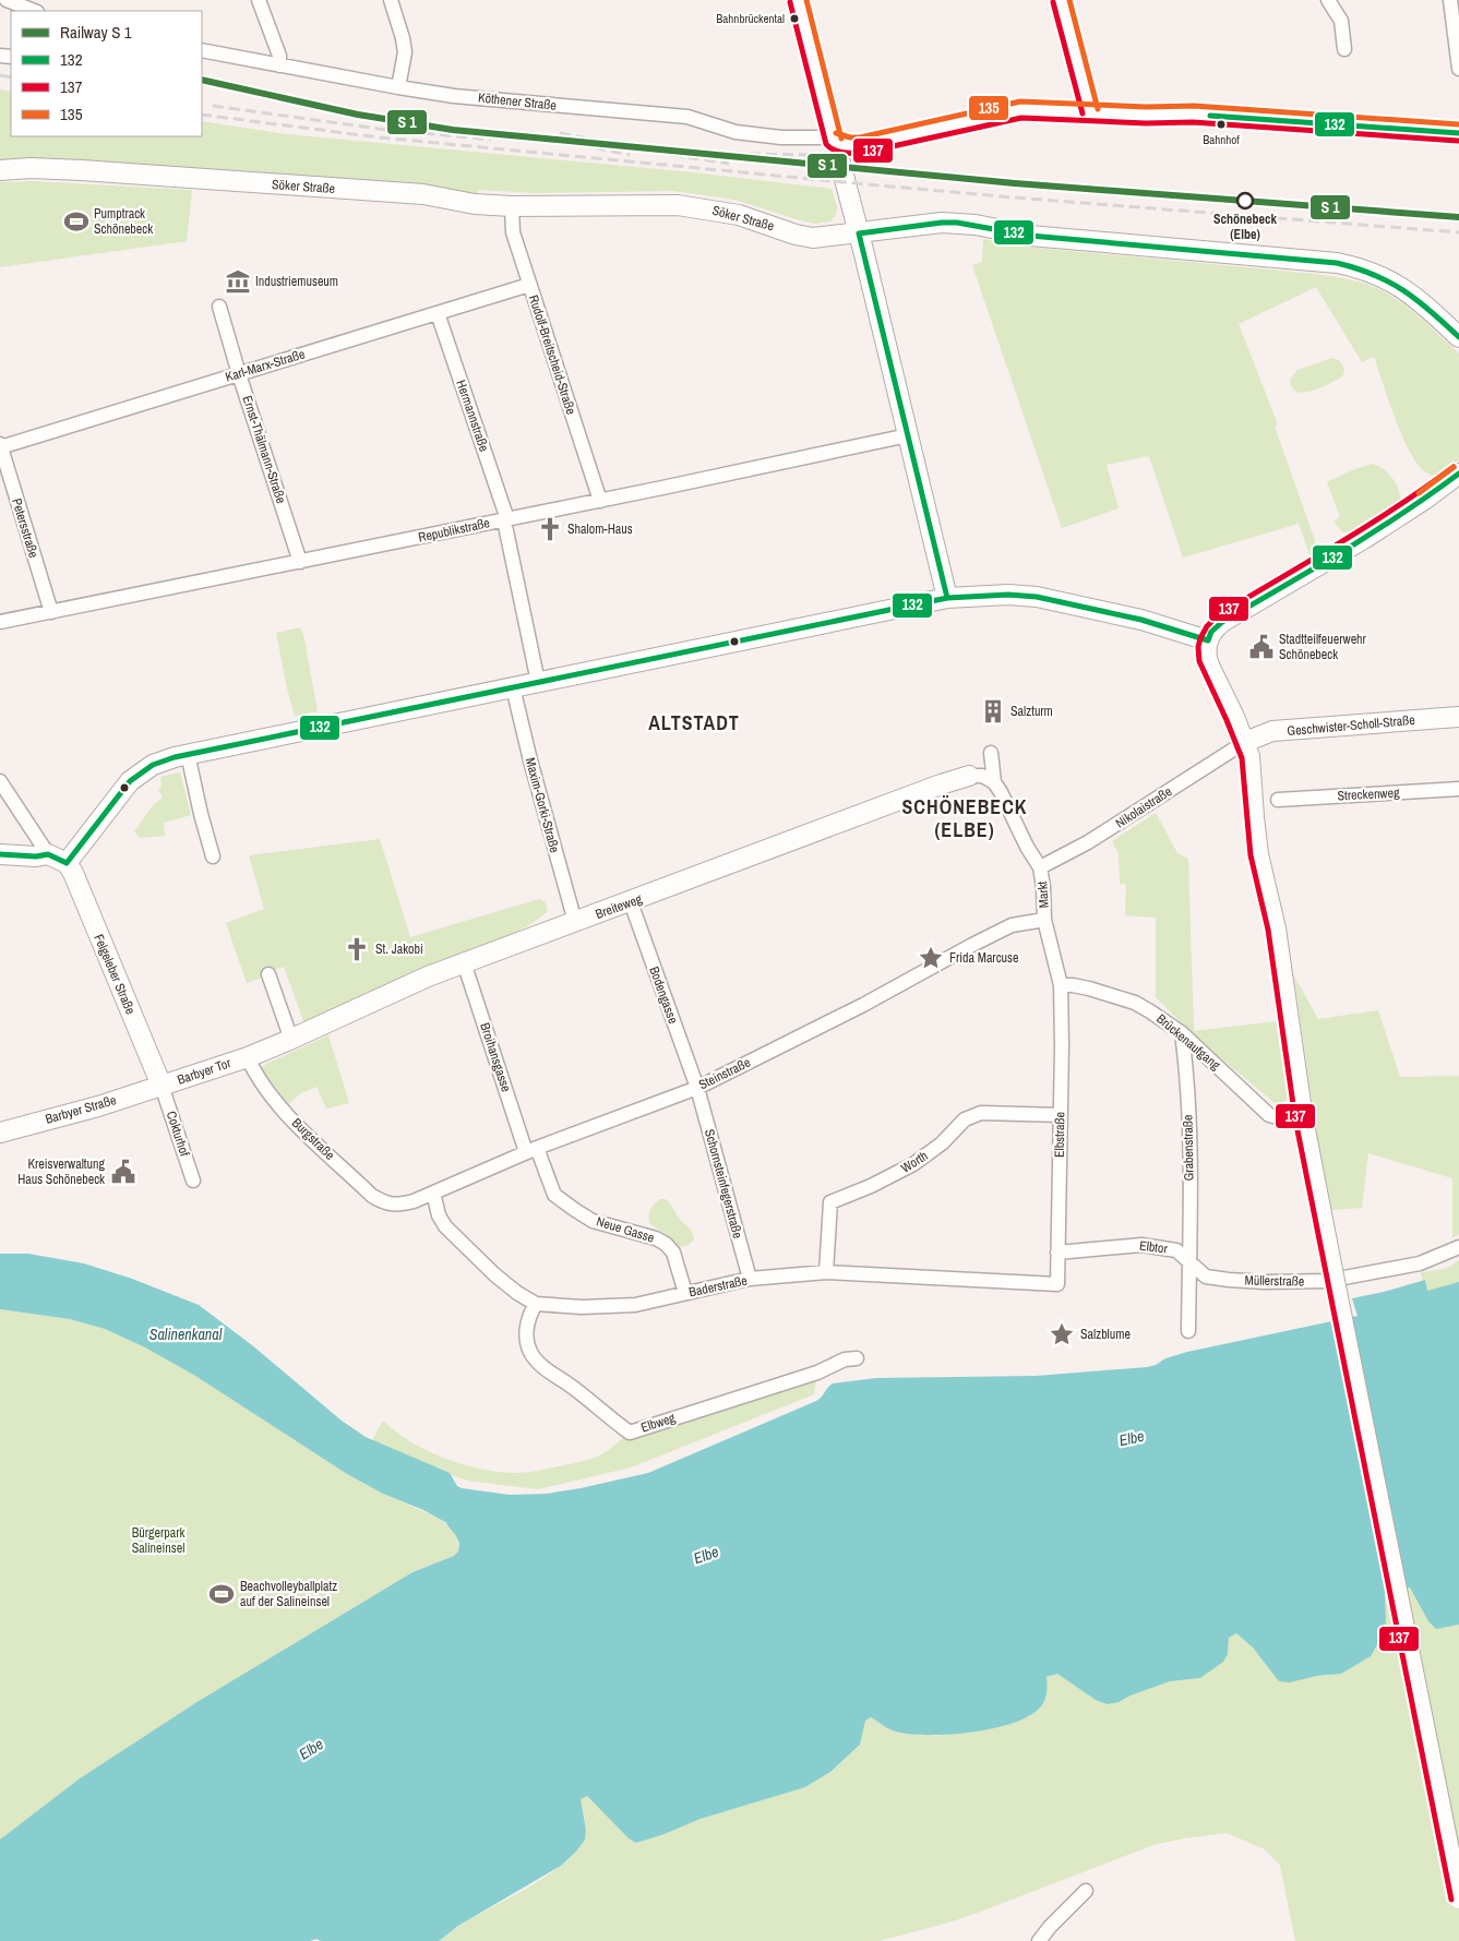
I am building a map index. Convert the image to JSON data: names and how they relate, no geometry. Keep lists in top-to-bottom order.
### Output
{
  "streets": {
    "street": [
      "Köthener Straße",
      "Söker Straße",
      "Rudolf-Breitscheid-Straße",
      "Karl-Marx-Straße",
      "Hermannstraße",
      "Ernst-Thälmann-Straße",
      "Petersstraße",
      "Republikstraße",
      "Geschwister-Scholl-Straße",
      "Streckenweg",
      "Maxim-Gorki-Straße",
      "Nikolaistraße",
      "Markt",
      "Breiteweg",
      "Felgeleber Straße",
      "Bodengasse",
      "Brückenaufgang",
      "Broihansgasse",
      "Barbyer Tor",
      "Steinstraße",
      "Barbyer Straße",
      "Cokturhof",
      "Elbstraße",
      "Burgstraße",
      "Grabenstraße",
      "Worth",
      "Schornsteinfegerstraße",
      "Neue Gasse",
      "Elbtor",
      "Müllerstraße",
      "Baderstraße",
      "Elbweg"
    ]
  },
  "crossings": [
    ["Söker Straße", "Rudolf-Breitscheid-Straße"],
    ["Rudolf-Breitscheid-Straße", "Karl-Marx-Straße"],
    ["Rudolf-Breitscheid-Straße", "Republikstraße"],
    ["Karl-Marx-Straße", "Hermannstraße"],
    ["Karl-Marx-Straße", "Ernst-Thälmann-Straße"],
    ["Karl-Marx-Straße", "Petersstraße"],
    ["Hermannstraße", "Republikstraße"],
    ["Ernst-Thälmann-Straße", "Republikstraße"],
    ["Petersstraße", "Republikstraße"],
    ["Geschwister-Scholl-Straße", "Nikolaistraße"],
    ["Maxim-Gorki-Straße", "Breiteweg"],
    ["Nikolaistraße", "Markt"],
    ["Markt", "Breiteweg"],
    ["Markt", "Brückenaufgang"],
    ["Markt", "Steinstraße"],
    ["Markt", "Elbstraße"],
    ["Breiteweg", "Bodengasse"],
    ["Breiteweg", "Broihansgasse"],
    ["Breiteweg", "Barbyer Tor"],
    ["Breiteweg", "Burgstraße"],
    ["Felgeleber Straße", "Barbyer Tor"],
    ["Felgeleber Straße", "Barbyer Straße"],
    ["Felgeleber Straße", "Cokturhof"],
    ["Bodengasse", "Steinstraße"],
    ["Bodengasse", "Schornsteinfegerstraße"],
    ["Brückenaufgang", "Elbstraße"],
    ["Brückenaufgang", "Grabenstraße"],
    ["Broihansgasse", "Steinstraße"],
    ["Broihansgasse", "Neue Gasse"],
    ["Barbyer Tor", "Barbyer Straße"],
    ["Barbyer Tor", "Cokturhof"],
    ["Barbyer Tor", "Burgstraße"],
    ["Steinstraße", "Burgstraße"],
    ["Steinstraße", "Schornsteinfegerstraße"],
    ["Steinstraße", "Neue Gasse"],
    ["Steinstraße", "Baderstraße"],
    ["Barbyer Straße", "Cokturhof"],
    ["Elbstraße", "Worth"],
    ["Elbstraße", "Elbtor"],
    ["Elbstraße", "Baderstraße"],
    ["Grabenstraße", "Elbtor"],
    ["Grabenstraße", "Müllerstraße"],
    ["Worth", "Baderstraße"],
    ["Schornsteinfegerstraße", "Baderstraße"],
    ["Neue Gasse", "Baderstraße"],
    ["Elbtor", "Müllerstraße"],
    ["Baderstraße", "Elbweg"]
  ],
  "districts": ["ALTSTADT", "SCHÖNEBECK (ELBE)"],
  "water": ["Salinenkanal", "Elbe"],
  "parks": ["Bürgerpark Salineinsel"],
  "places": {
    "other": ["Bahnbrückental", "Bahnhof", "Schönebeck (Elbe)"],
    "sports": ["Pumptrack Schönebeck", "Beachvolleyballplatz auf der Salineinsel"],
    "museum": ["Industriemuseum"],
    "church": ["Shalom-Haus", "St. Jakobi"],
    "public building": ["Stadtteilfeuerwehr Schönebeck", "Kreisverwaltung Haus Schönebeck"],
    "building": ["Salzturm"],
    "place": ["Frida Marcuse", "Salzblume"]
  },
  "lines": ["transit line 135", "transit line 137", "transit line 132"],
  "legend": [
    "Railway S 1",
    "132",
    "137",
    "135"
  ]
}
